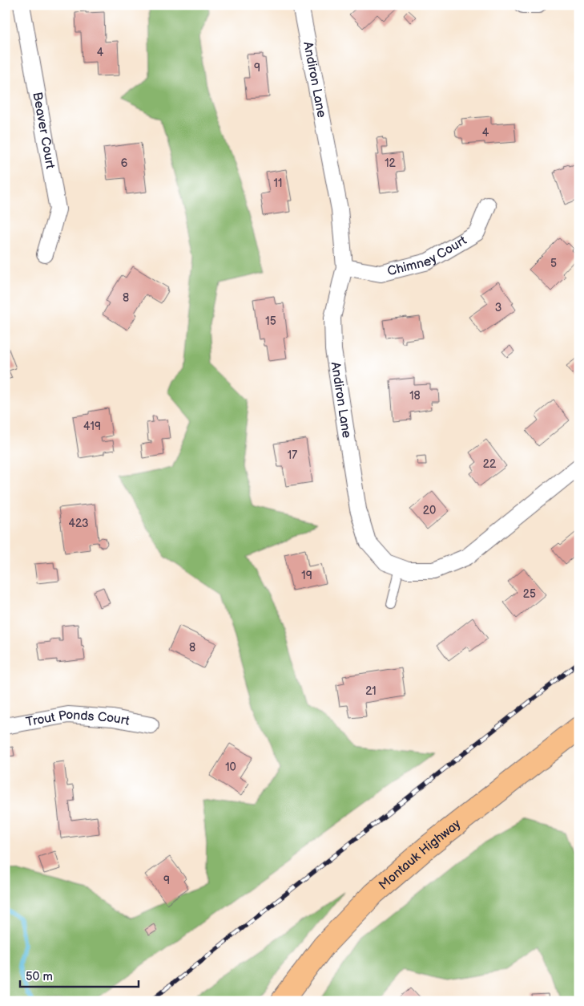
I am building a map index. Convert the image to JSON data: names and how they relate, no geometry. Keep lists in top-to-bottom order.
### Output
{
  "streets": {
    "main road": ["Montauk Highway"],
    "street": [
      "Andiron Lane",
      "Beaver Court",
      "Chimney Court",
      "Trout Ponds Court"
    ]
  },
  "crossings": [
    ["Andiron Lane", "Chimney Court"]
  ],
  "house_numbers": [
    "4",
    "9",
    "4",
    "6",
    "12",
    "11",
    "5",
    "8",
    "3",
    "15",
    "18",
    "419",
    "17",
    "22",
    "20",
    "423",
    "19",
    "25",
    "8",
    "21",
    "10",
    "9"
  ],
  "scale_bar": "50 m"
}
